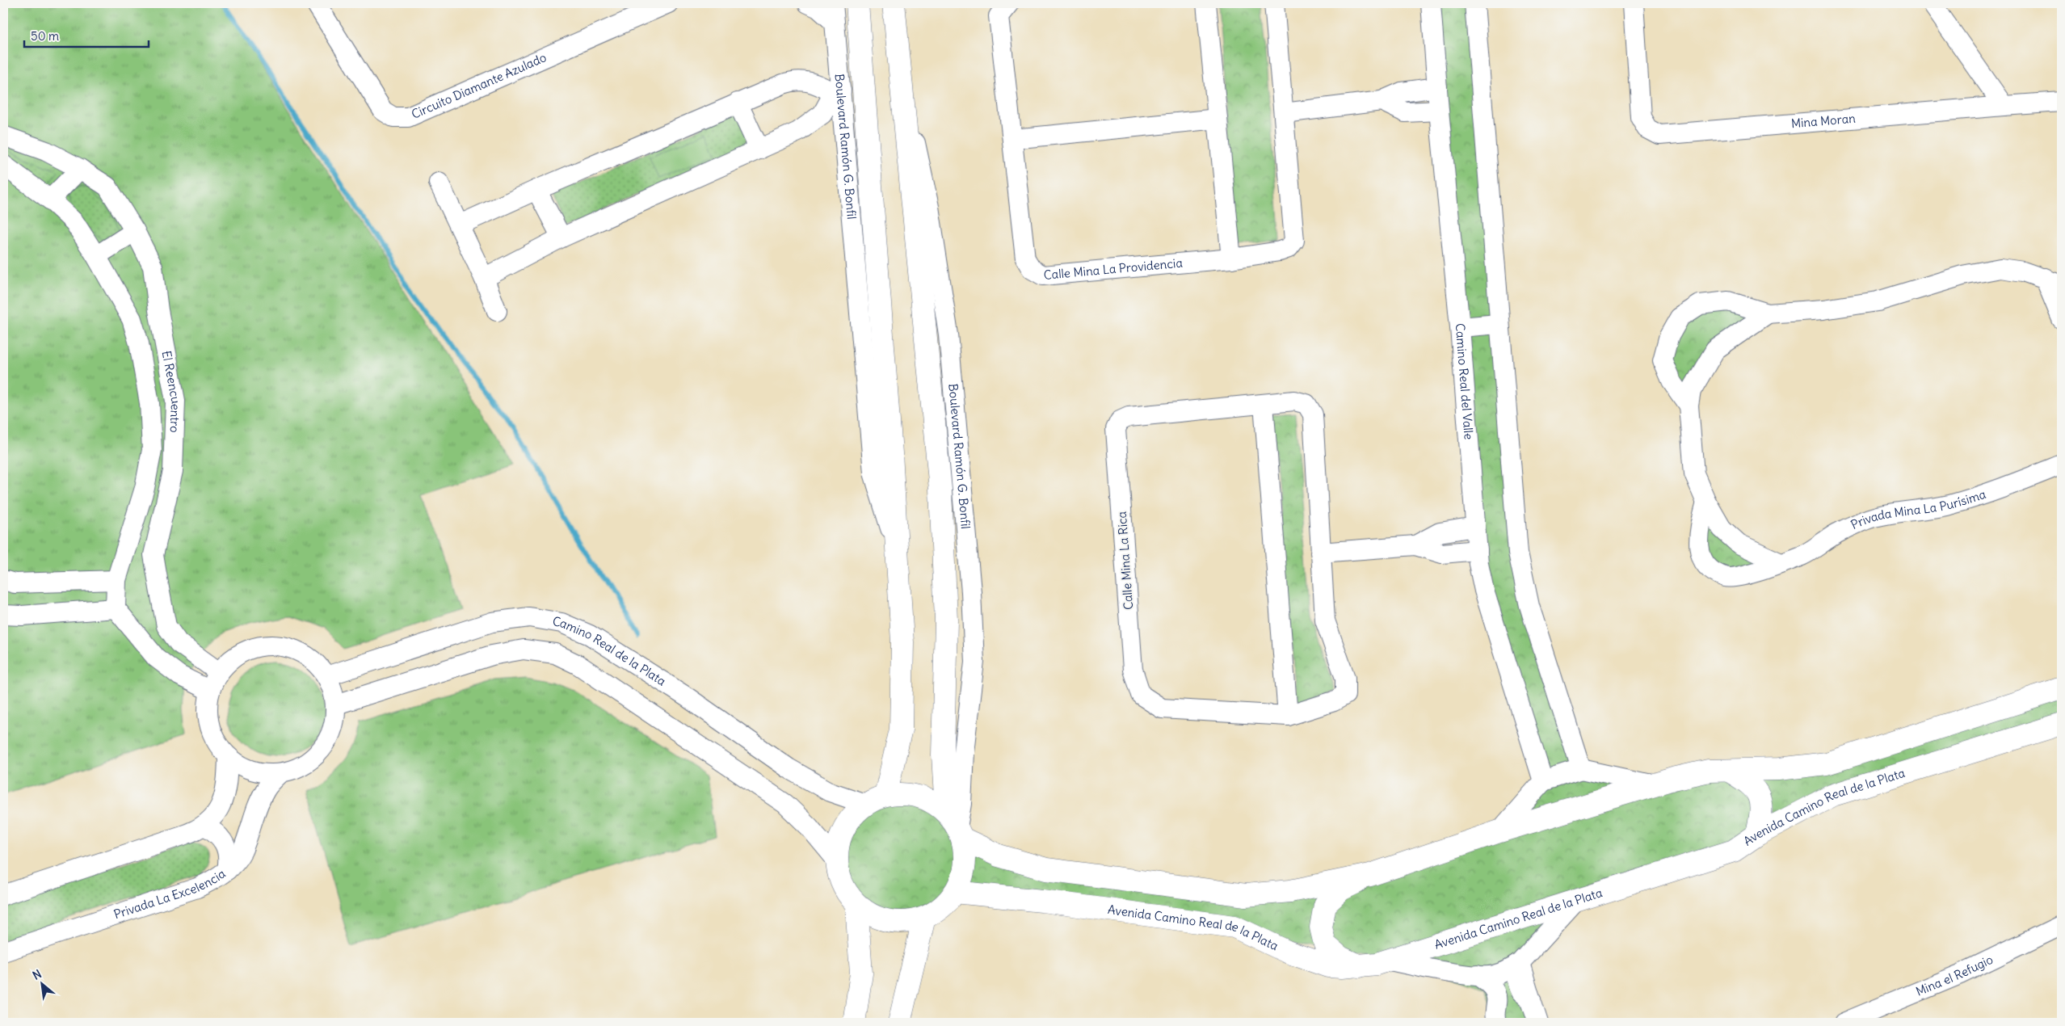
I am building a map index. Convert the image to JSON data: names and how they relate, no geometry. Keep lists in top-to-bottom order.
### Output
{
  "streets": {
    "main road": ["Boulevard Ramón G. Bonfil", "Avenida Camino Real de la Plata"],
    "street": [
      "Circuito Diamante Azulado",
      "Mina Moran",
      "Calle Mina La Providencia",
      "Camino Real del Valle",
      "El Reencuentro",
      "Privada Mina La Purísima",
      "Calle Mina La Rica",
      "Camino Real de la Plata",
      "Privada La Excelencia",
      "Mina el Refugio"
    ]
  },
  "crossings": [
    ["Boulevard Ramón G. Bonfil", "Camino Real de la Plata"],
    ["Boulevard Ramón G. Bonfil", "Avenida Camino Real de la Plata"],
    ["El Reencuentro", "Camino Real de la Plata"],
    ["El Reencuentro", "Privada La Excelencia"],
    ["Camino Real de la Plata", "Avenida Camino Real de la Plata"],
    ["Camino Real de la Plata", "Privada La Excelencia"]
  ],
  "scale_bar": "50 m",
  "north": "top left"
}
